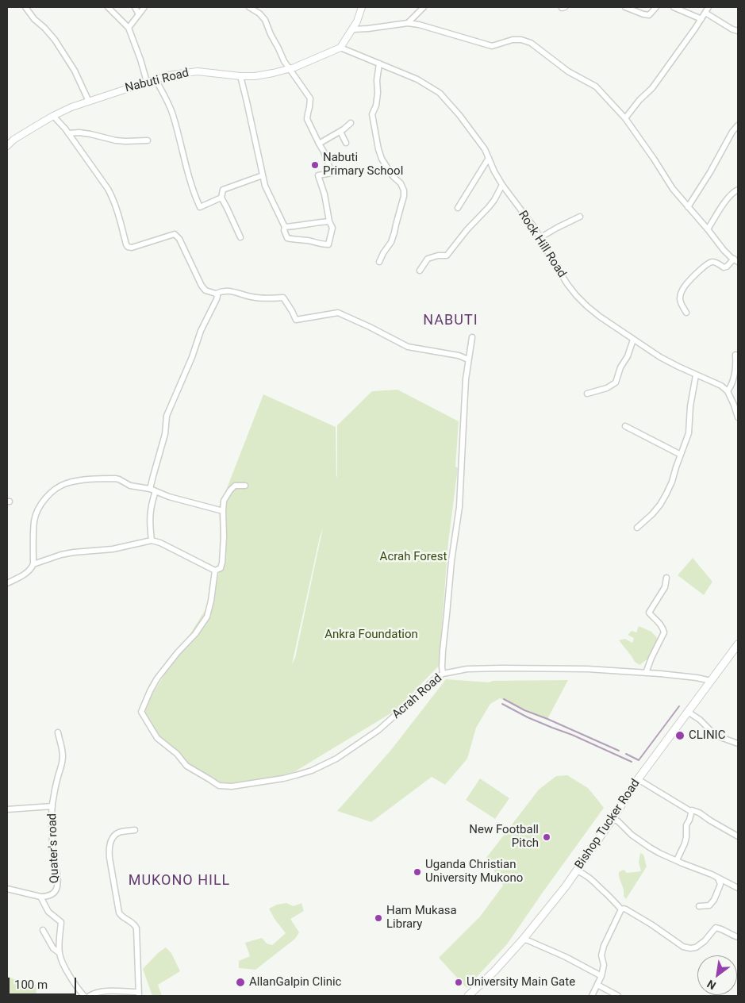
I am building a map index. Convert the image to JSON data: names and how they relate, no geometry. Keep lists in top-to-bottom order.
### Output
{
  "streets": {
    "main road": ["Bishop Tucker Road"],
    "street": [
      "Nabuti Road",
      "Rock Hill Road",
      "Acrah Road",
      "Quater's road"
    ]
  },
  "crossings": [
    ["Nabuti Road", "Rock Hill Road"],
    ["Acrah Road", "Bishop Tucker Road"]
  ],
  "districts": ["NABUTI", "MUKONO HILL"],
  "parks": ["Acrah Forest", "Ankra Foundation"],
  "places": [
    "Nabuti Primary School",
    "CLINIC",
    "New Football Pitch",
    "Uganda Christian University Mukono",
    "Ham Mukasa Library",
    "AllanGalpin Clinic",
    "University Main Gate"
  ],
  "scale_bar": "100 m",
  "north": "bottom left"
}
